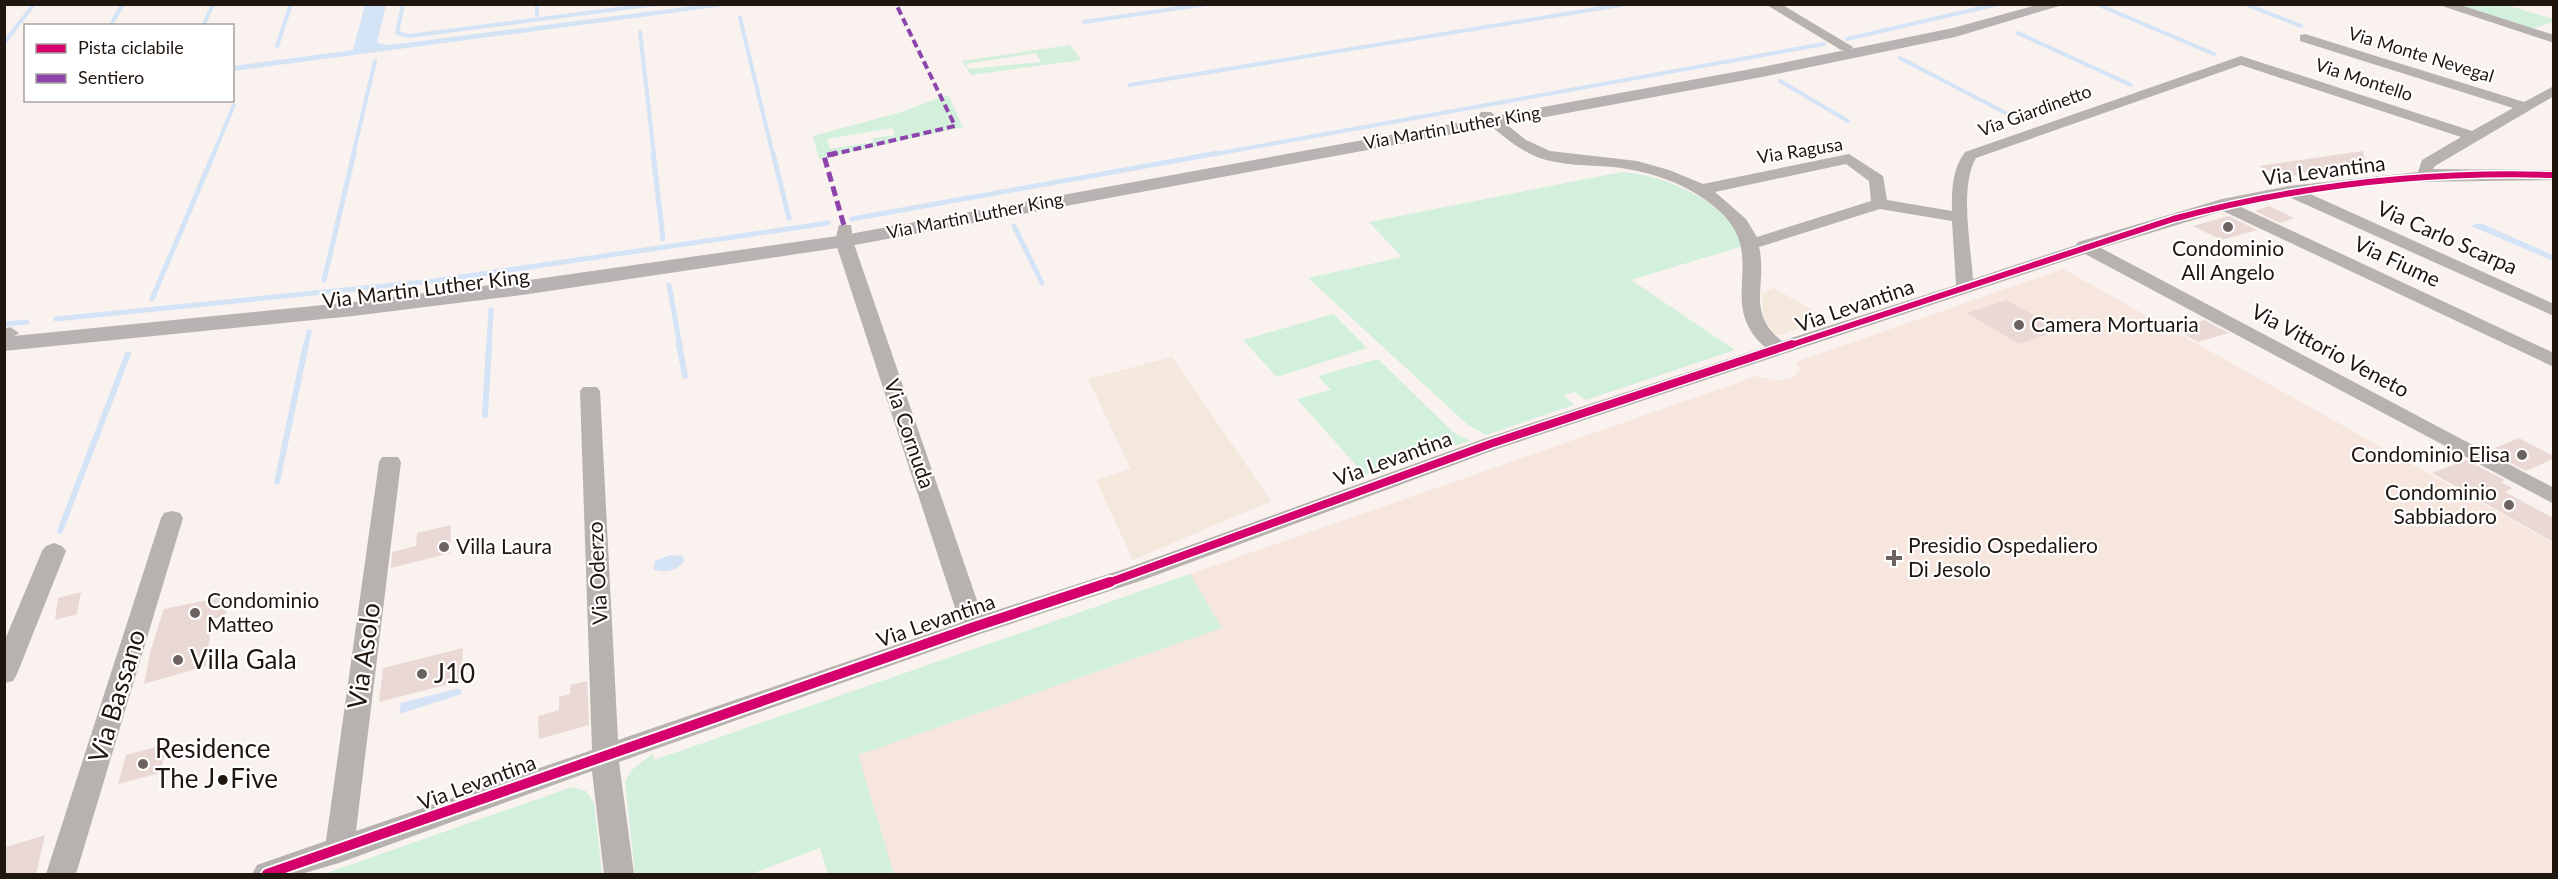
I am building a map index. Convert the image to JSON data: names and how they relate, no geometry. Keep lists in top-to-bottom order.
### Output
{
  "streets": {
    "main road": ["Via Martin Luther King"],
    "street": [
      "Via Monte Nevegal",
      "Via Montello",
      "Via Giardinetto",
      "Via Ragusa",
      "Via Levantina",
      "Via Carlo Scarpa",
      "Via Fiume",
      "Via Vittorio Veneto",
      "Via Cornuda",
      "Via Oderzo",
      "Via Asolo",
      "Via Bassano"
    ]
  },
  "crossings": [
    ["Via Montello", "Via Giardinetto"],
    ["Via Giardinetto", "Via Levantina"],
    ["Via Martin Luther King", "Via Cornuda"],
    ["Via Levantina", "Via Carlo Scarpa"],
    ["Via Levantina", "Via Fiume"],
    ["Via Levantina", "Via Vittorio Veneto"],
    ["Via Levantina", "Via Cornuda"],
    ["Via Levantina", "Via Oderzo"],
    ["Via Levantina", "Via Asolo"]
  ],
  "places": {
    "other": [
      "Condominio All Angelo",
      "Camera Mortuaria",
      "Condominio Elisa",
      "Condominio Sabbiadoro",
      "Villa Laura",
      "Condominio Matteo",
      "Villa Gala",
      "J10",
      "Residence The J•Five"
    ],
    "health": ["Presidio Ospedaliero Di Jesolo"]
  },
  "legend": ["Pista ciclabile", "Sentiero"]
}
